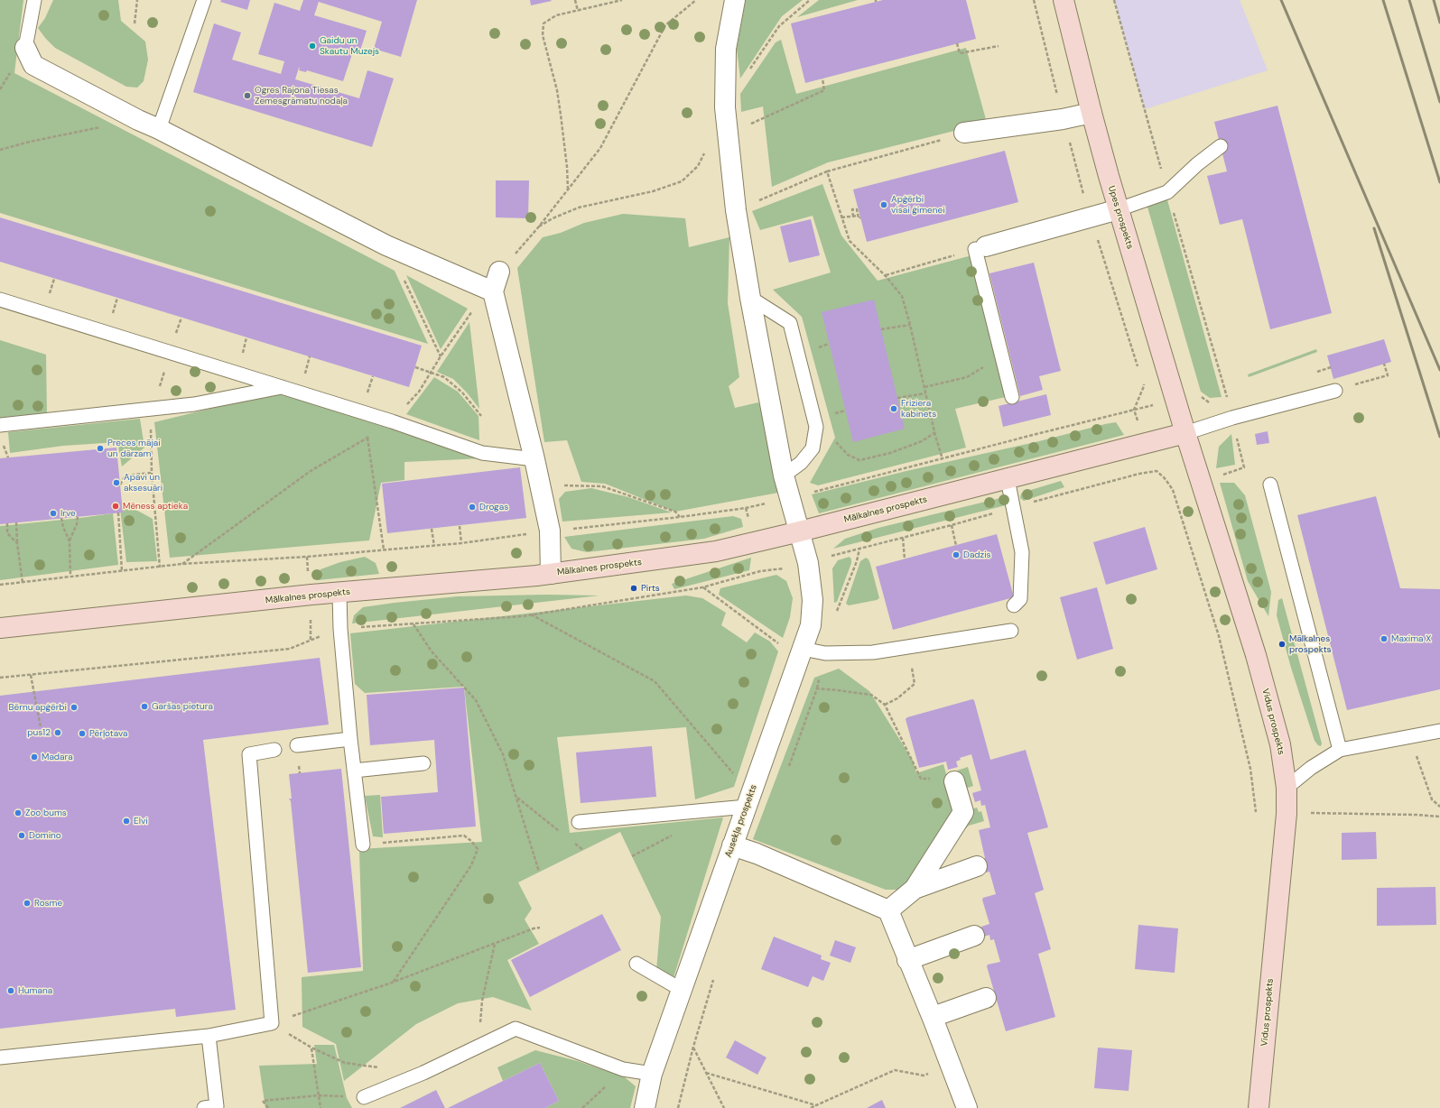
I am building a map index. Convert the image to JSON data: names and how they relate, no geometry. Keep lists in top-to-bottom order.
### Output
{
  "streets": {
    "main road": ["Upes prospekts", "Mālkalnes prospekts", "Vidus prospekts"],
    "street": ["Ausekļa prospekts"]
  },
  "crossings": [
    ["Upes prospekts", "Mālkalnes prospekts"],
    ["Upes prospekts", "Vidus prospekts"],
    ["Mālkalnes prospekts", "Vidus prospekts"],
    ["Mālkalnes prospekts", "Ausekļa prospekts"]
  ],
  "places": [
    "Gaidu un Skautu Muzejs",
    "Ogres Rajona Tiesas Zemesgrāmatu nodaļa",
    "Apģērbi visai ģimenei",
    "Friziera kabinets",
    "Preces mājai un dārzam",
    "Apavi un aksesuāri",
    "Mēness aptieka",
    "Drogas",
    "Irve",
    "Dadzis",
    "Pirts",
    "Maxima X",
    "Mālkalnes prospekts",
    "Garšas pietura",
    "Bērnu apģērbi",
    "pus12",
    "Pērļotava",
    "Madara",
    "Zoo bums",
    "Elvi",
    "Domino",
    "Rosme",
    "Humana"
  ]
}
